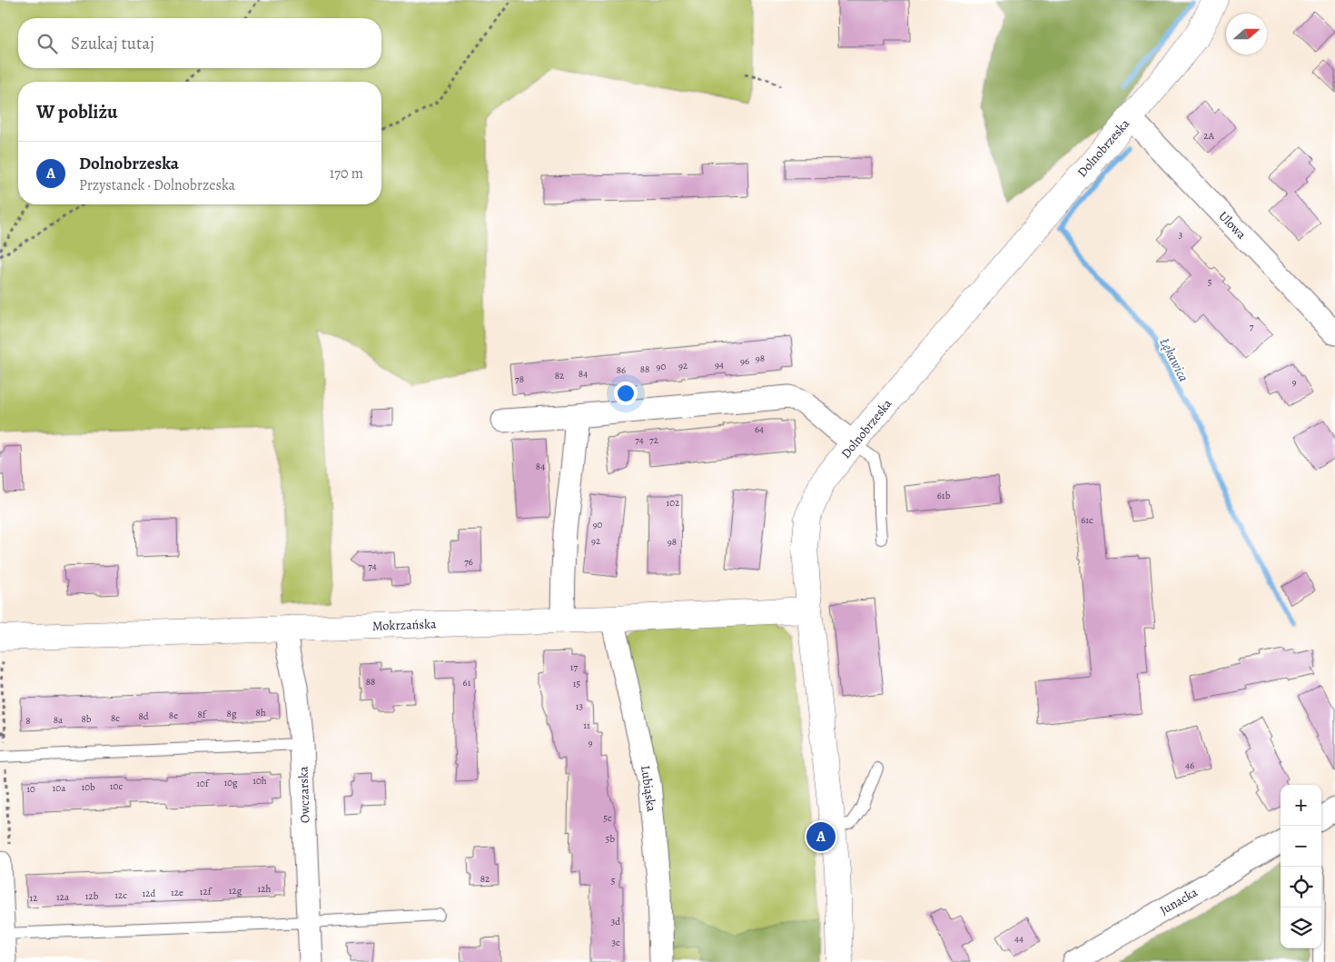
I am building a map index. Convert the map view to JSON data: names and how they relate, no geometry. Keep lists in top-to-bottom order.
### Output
{
  "streets": {
    "street": [
      "Dolnobrzeska",
      "Ulowa",
      "Mokrzańska",
      "Lubiąska",
      "Owczarska",
      "Junacka"
    ]
  },
  "crossings": [
    ["Dolnobrzeska", "Ulowa"],
    ["Dolnobrzeska", "Mokrzańska"],
    ["Mokrzańska", "Lubiąska"],
    ["Mokrzańska", "Owczarska"]
  ],
  "water": ["Łękawica"],
  "house_numbers": [
    "2A",
    "3",
    "5",
    "7",
    "98",
    "96",
    "94",
    "92",
    "90",
    "88",
    "86",
    "84",
    "82",
    "78",
    "9",
    "64",
    "74",
    "72",
    "84",
    "61b",
    "102",
    "61c",
    "90",
    "92",
    "98",
    "76",
    "74",
    "17",
    "88",
    "61",
    "15",
    "13",
    "8h",
    "8g",
    "8f",
    "8e",
    "8d",
    "8c",
    "8b",
    "8a",
    "8",
    "11",
    "9",
    "46",
    "10h",
    "10g",
    "10f",
    "10c",
    "10b",
    "10a",
    "10",
    "5c",
    "5b",
    "82",
    "5",
    "12h",
    "12g",
    "12f",
    "12e",
    "12d",
    "12c",
    "12b",
    "12a",
    "12",
    "3d",
    "44",
    "3c"
  ],
  "north": "right",
  "page": {
    "search": "Szukaj tutaj",
    "heading": "W pobliżu",
    "list": [
      {
        "mark": "A",
        "name": "Dolnobrzeska",
        "note": "Przystanek · Dolnobrzeska",
        "value": "170 m"
      }
    ],
    "map_buttons": ["+", "−"],
    "pins": "A"
  }
}
